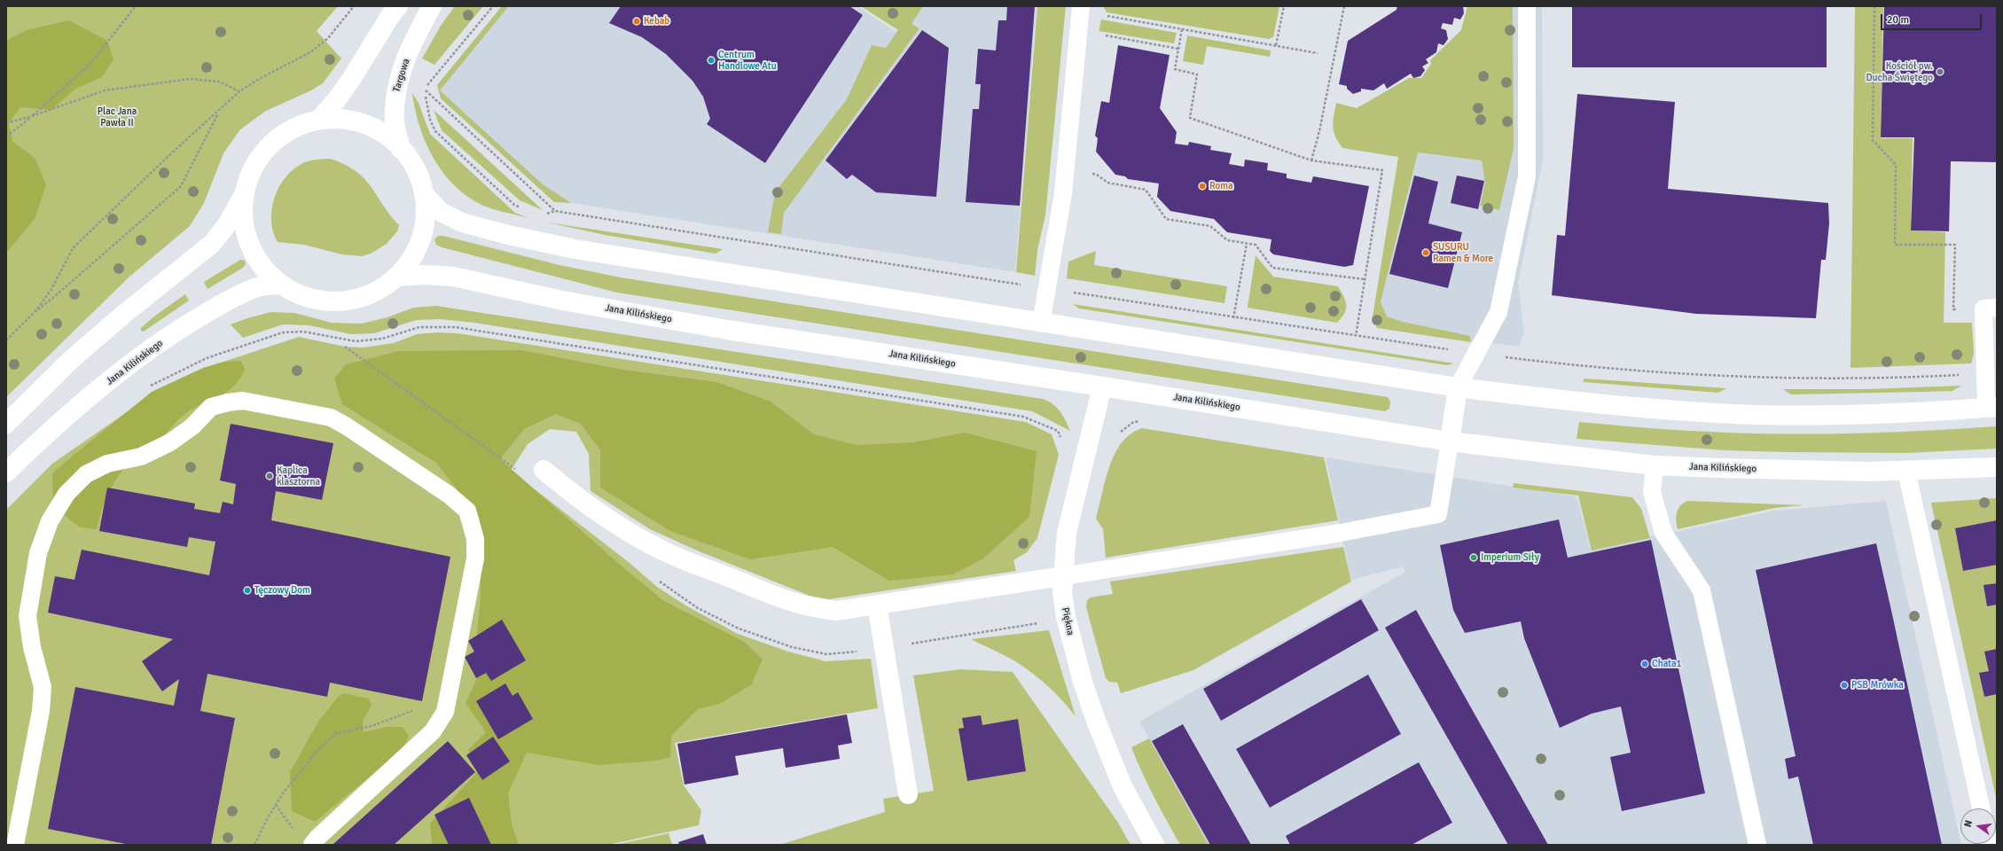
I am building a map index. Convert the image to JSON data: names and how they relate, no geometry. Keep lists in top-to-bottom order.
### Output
{
  "streets": {
    "street": ["Targowa", "Jana Kilińskiego", "Piękna"]
  },
  "crossings": [
    ["Jana Kilińskiego", "Piękna"]
  ],
  "parks": ["Plac Jana Pawła II"],
  "places": [
    "Kebab",
    "Centrum Handlowe Atu",
    "Kościół pw. Ducha Świętego",
    "Roma",
    "SUSURU Ramen & More",
    "Kaplica klasztorna",
    "Imperium Siły",
    "Tęczowy Dom",
    "Chata1",
    "PSB Mrówka"
  ],
  "scale_bar": "20 m",
  "north": "left"
}
